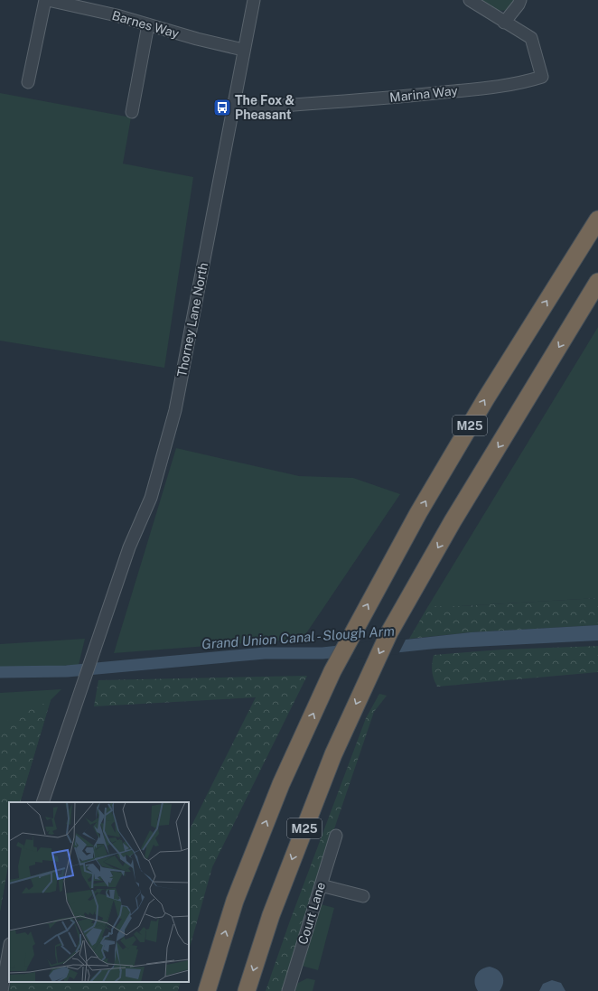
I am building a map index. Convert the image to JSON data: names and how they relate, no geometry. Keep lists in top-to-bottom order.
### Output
{
  "streets": {
    "highway": ["M25"],
    "street": [
      "Barnes Way",
      "Marina Way",
      "Thorney Lane North",
      "Court Lane"
    ]
  },
  "crossings": [
    ["Barnes Way", "Thorney Lane North"],
    ["Marina Way", "Thorney Lane North"]
  ],
  "water": ["Grand Union Canal - Slough Arm"],
  "places": {
    "bus stop": ["The Fox & Pheasant"]
  }
}
